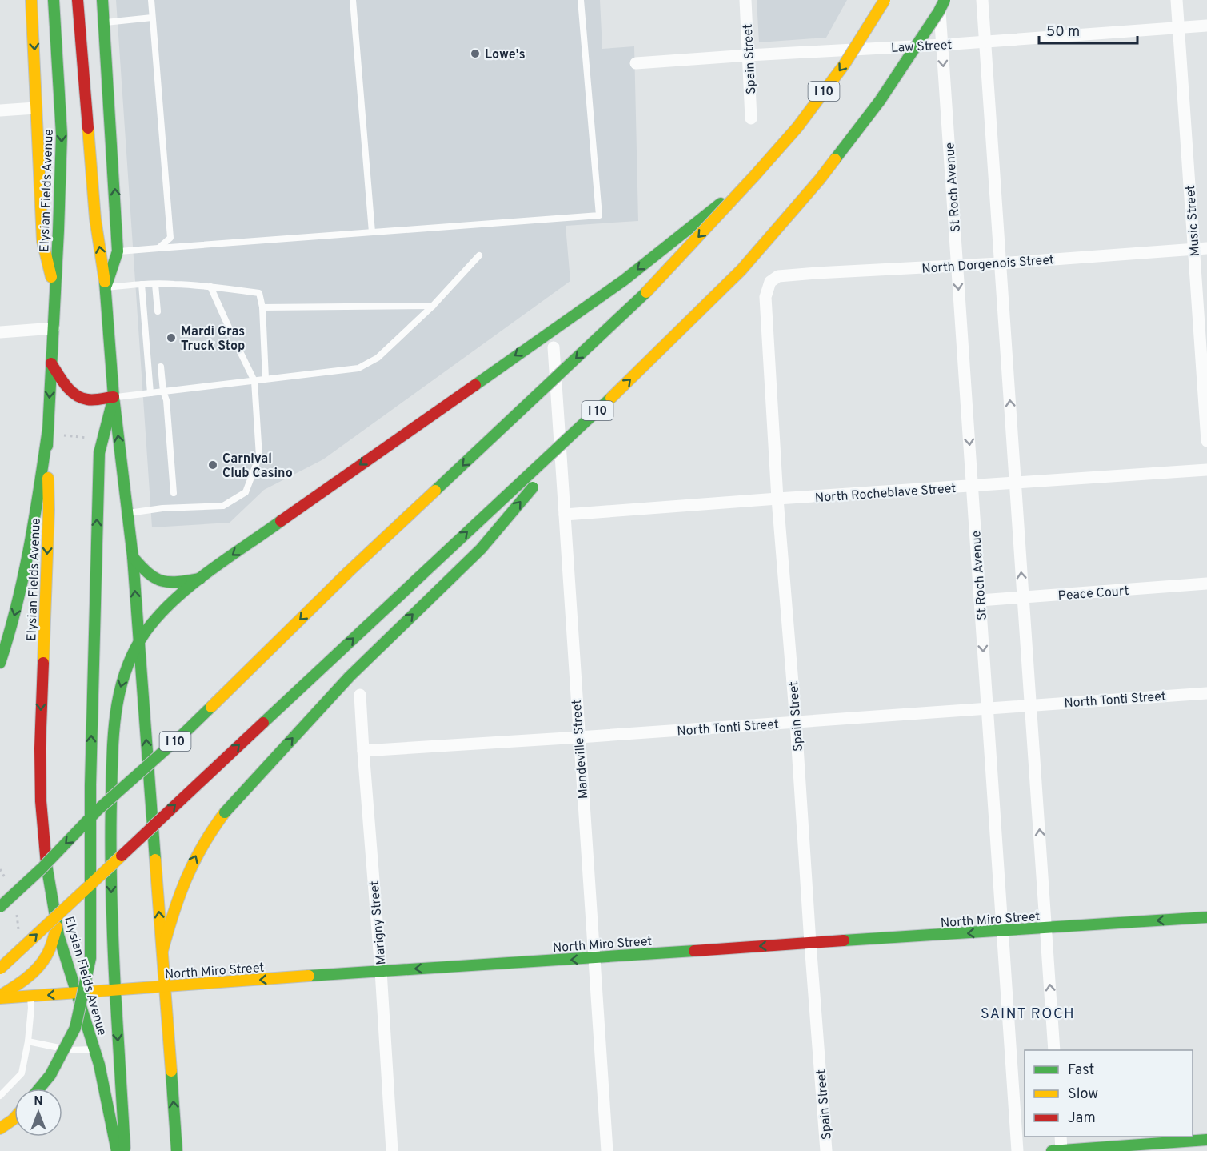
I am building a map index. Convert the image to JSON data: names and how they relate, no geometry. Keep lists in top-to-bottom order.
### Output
{
  "streets": {
    "main road": ["I 10", "Elysian Fields Avenue", "North Miro Street"],
    "street": [
      "Law Street",
      "Spain Street",
      "St Roch Avenue",
      "Music Street",
      "North Dorgenois Street",
      "North Rocheblave Street",
      "Peace Court",
      "North Tonti Street",
      "Mandeville Street",
      "Marigny Street"
    ]
  },
  "crossings": [
    ["Law Street", "Spain Street"],
    ["Law Street", "St Roch Avenue"],
    ["Law Street", "Music Street"],
    ["Spain Street", "North Dorgenois Street"],
    ["Spain Street", "North Rocheblave Street"],
    ["Spain Street", "North Tonti Street"],
    ["Spain Street", "North Miro Street"],
    ["I 10", "Elysian Fields Avenue"],
    ["St Roch Avenue", "North Dorgenois Street"],
    ["St Roch Avenue", "North Rocheblave Street"],
    ["St Roch Avenue", "Peace Court"],
    ["St Roch Avenue", "North Tonti Street"],
    ["St Roch Avenue", "North Miro Street"],
    ["Elysian Fields Avenue", "North Miro Street"],
    ["Music Street", "North Dorgenois Street"],
    ["North Rocheblave Street", "Mandeville Street"],
    ["North Tonti Street", "Mandeville Street"],
    ["North Tonti Street", "Marigny Street"],
    ["Mandeville Street", "North Miro Street"],
    ["North Miro Street", "Marigny Street"]
  ],
  "one_way": ["North Miro Street"],
  "districts": ["SAINT ROCH"],
  "places": ["Lowe's", "Mardi Gras Truck Stop", "Carnival Club Casino"],
  "legend": ["Fast", "Slow", "Jam"],
  "scale_bar": "50 m",
  "north": "top"
}
